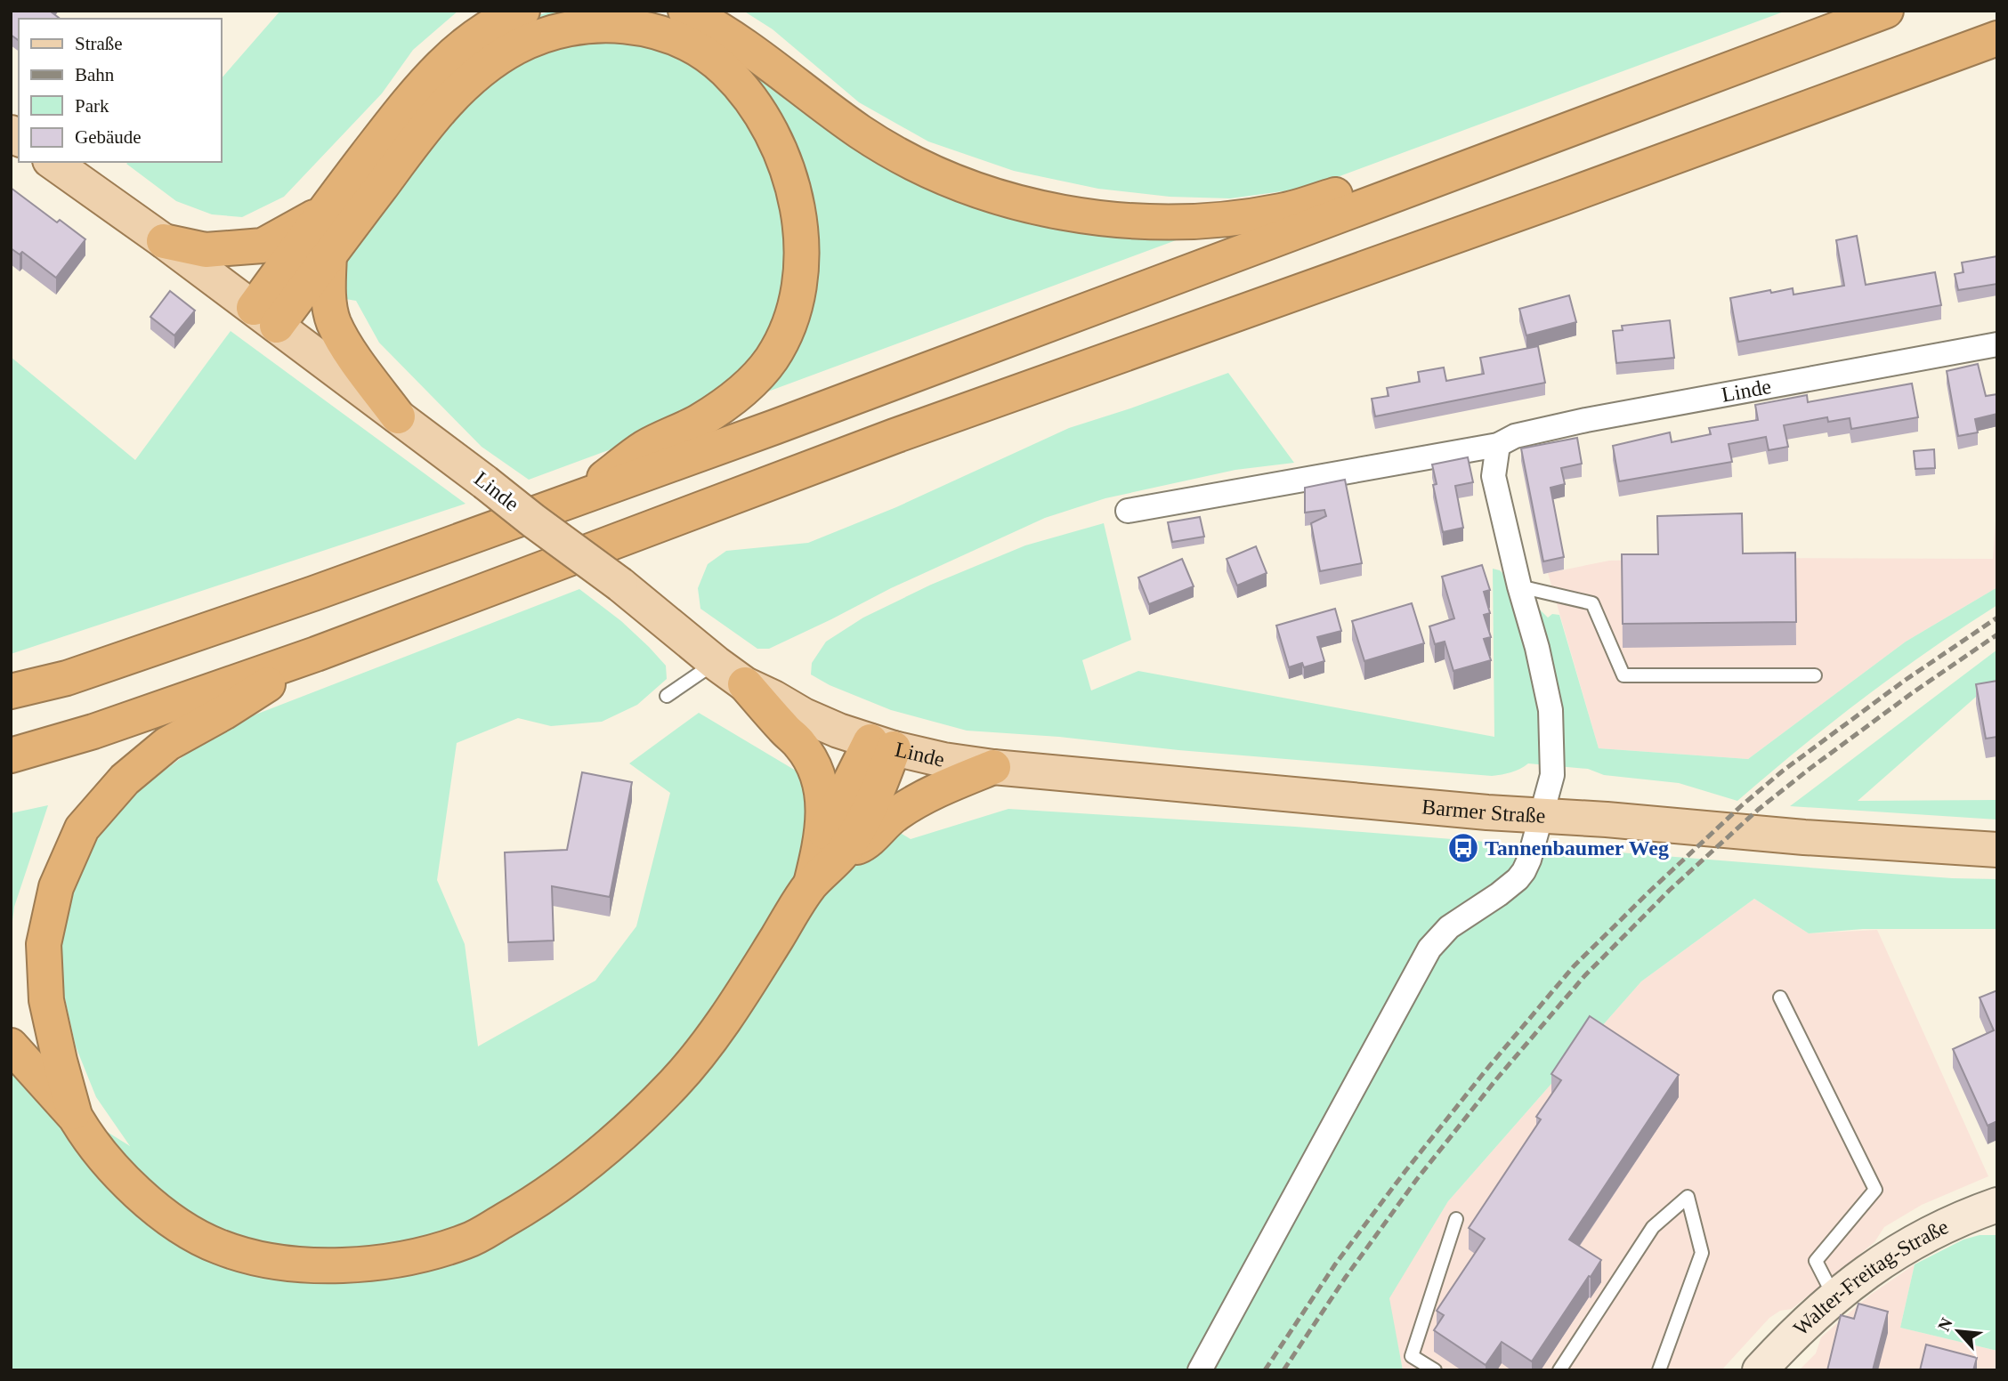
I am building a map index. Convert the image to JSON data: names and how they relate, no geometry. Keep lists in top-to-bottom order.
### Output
{
  "streets": {
    "main road": ["Linde", "Barmer Straße"],
    "street": ["Walter-Freitag-Straße"]
  },
  "crossings": [
    ["Linde", "Barmer Straße"]
  ],
  "places": {
    "bus stop": ["Tannenbaumer Weg"]
  },
  "legend": [
    "Straße",
    "Bahn",
    "Park",
    "Gebäude"
  ],
  "north": "top left"
}
